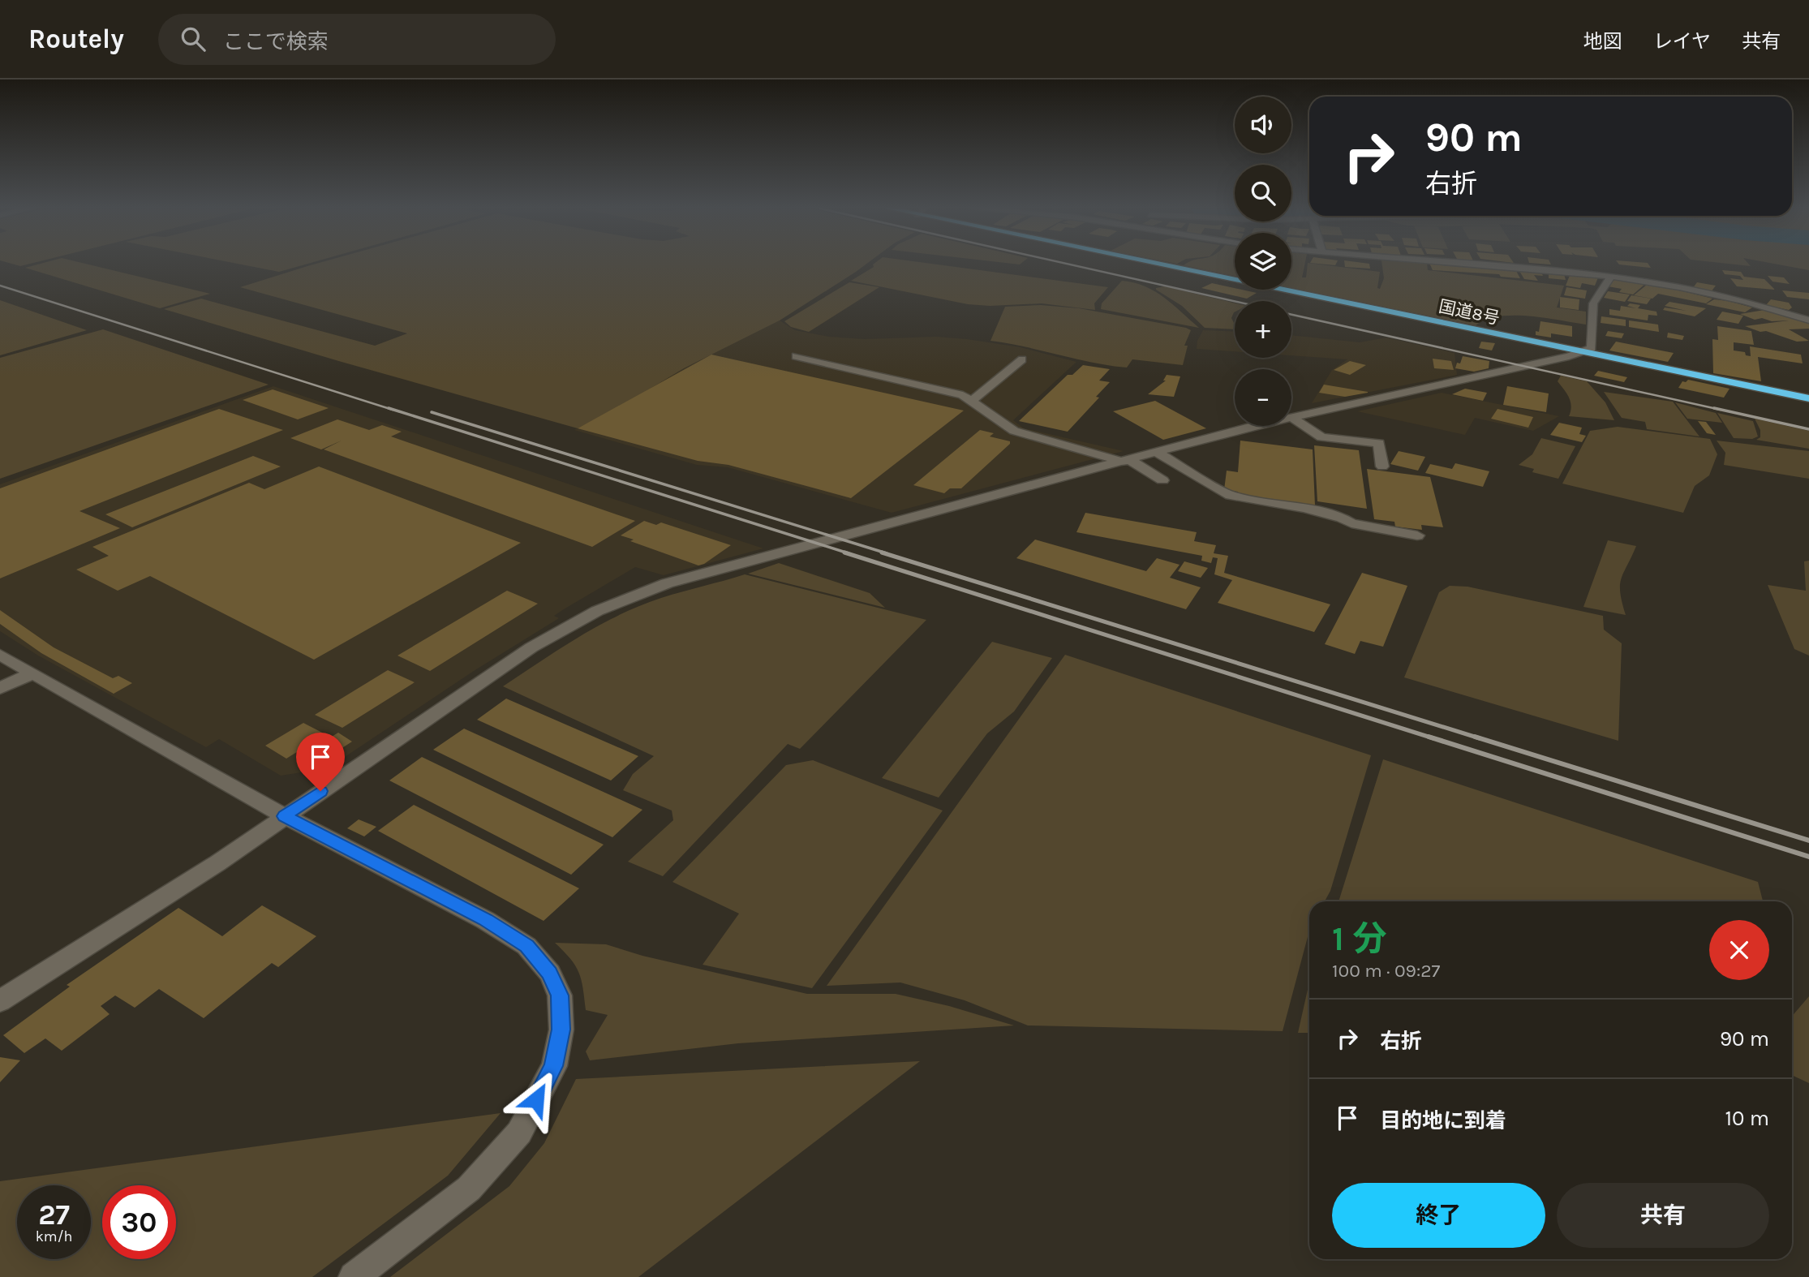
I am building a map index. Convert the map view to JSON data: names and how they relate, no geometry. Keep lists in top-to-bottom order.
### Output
{
  "streets": {
    "highway": ["国道8号"]
  },
  "page": {
    "header": "Routely",
    "search": "ここで検索",
    "nav": ["地図", "レイヤ", "共有"],
    "map_buttons": ["+", "−"],
    "turn": ["90 m", "右折"],
    "heading": ["1 分", "100 m · 09:27"],
    "list": [
      {
        "name": "右折",
        "value": "90 m"
      },
      {
        "name": "目的地に到着",
        "value": "10 m"
      }
    ],
    "buttons": ["終了", "共有"],
    "speed": "27 km/h",
    "limit": "30"
  }
}
